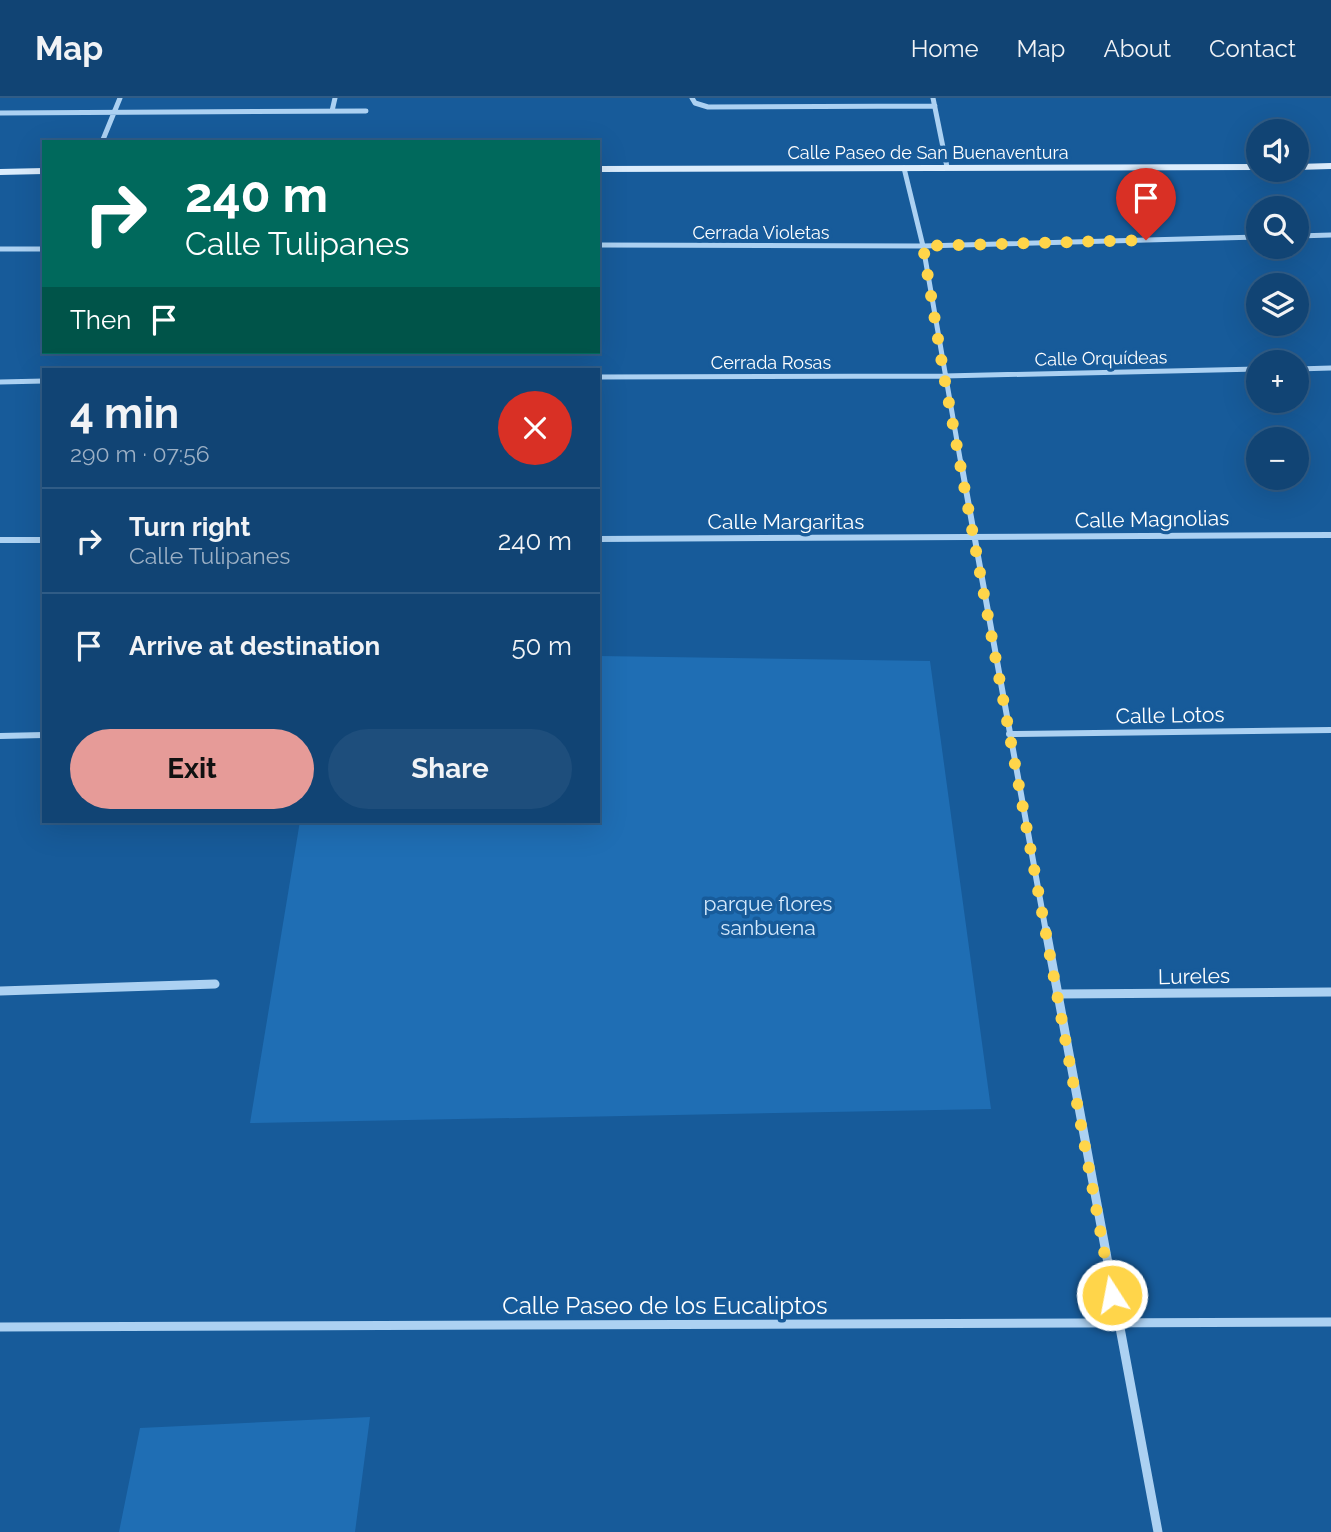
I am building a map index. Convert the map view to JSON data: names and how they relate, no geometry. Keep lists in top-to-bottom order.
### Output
{
  "streets": {
    "main road": ["Calle Paseo de San Buenaventura"],
    "street": [
      "Cerrada Violetas",
      "Calle Orquídeas",
      "Cerrada Rosas",
      "Calle Magnolias",
      "Calle Margaritas",
      "Calle Lotos",
      "Lureles",
      "Calle Paseo de los Eucaliptos"
    ]
  },
  "crossings": [
    ["Calle Orquídeas", "Cerrada Rosas"],
    ["Calle Magnolias", "Calle Margaritas"]
  ],
  "parks": ["parque flores sanbuena"],
  "page": {
    "header": "Map",
    "nav": [
      "Home",
      "Map",
      "About",
      "Contact"
    ],
    "map_buttons": ["+", "−"],
    "turn": ["240 m", "Calle Tulipanes"],
    "then": "Then",
    "heading": ["4 min", "290 m · 07:56"],
    "list": [
      {
        "name": "Turn right",
        "note": "Calle Tulipanes",
        "value": "240 m"
      },
      {
        "name": "Arrive at destination",
        "value": "50 m"
      }
    ],
    "buttons": ["Exit", "Share"]
  }
}
